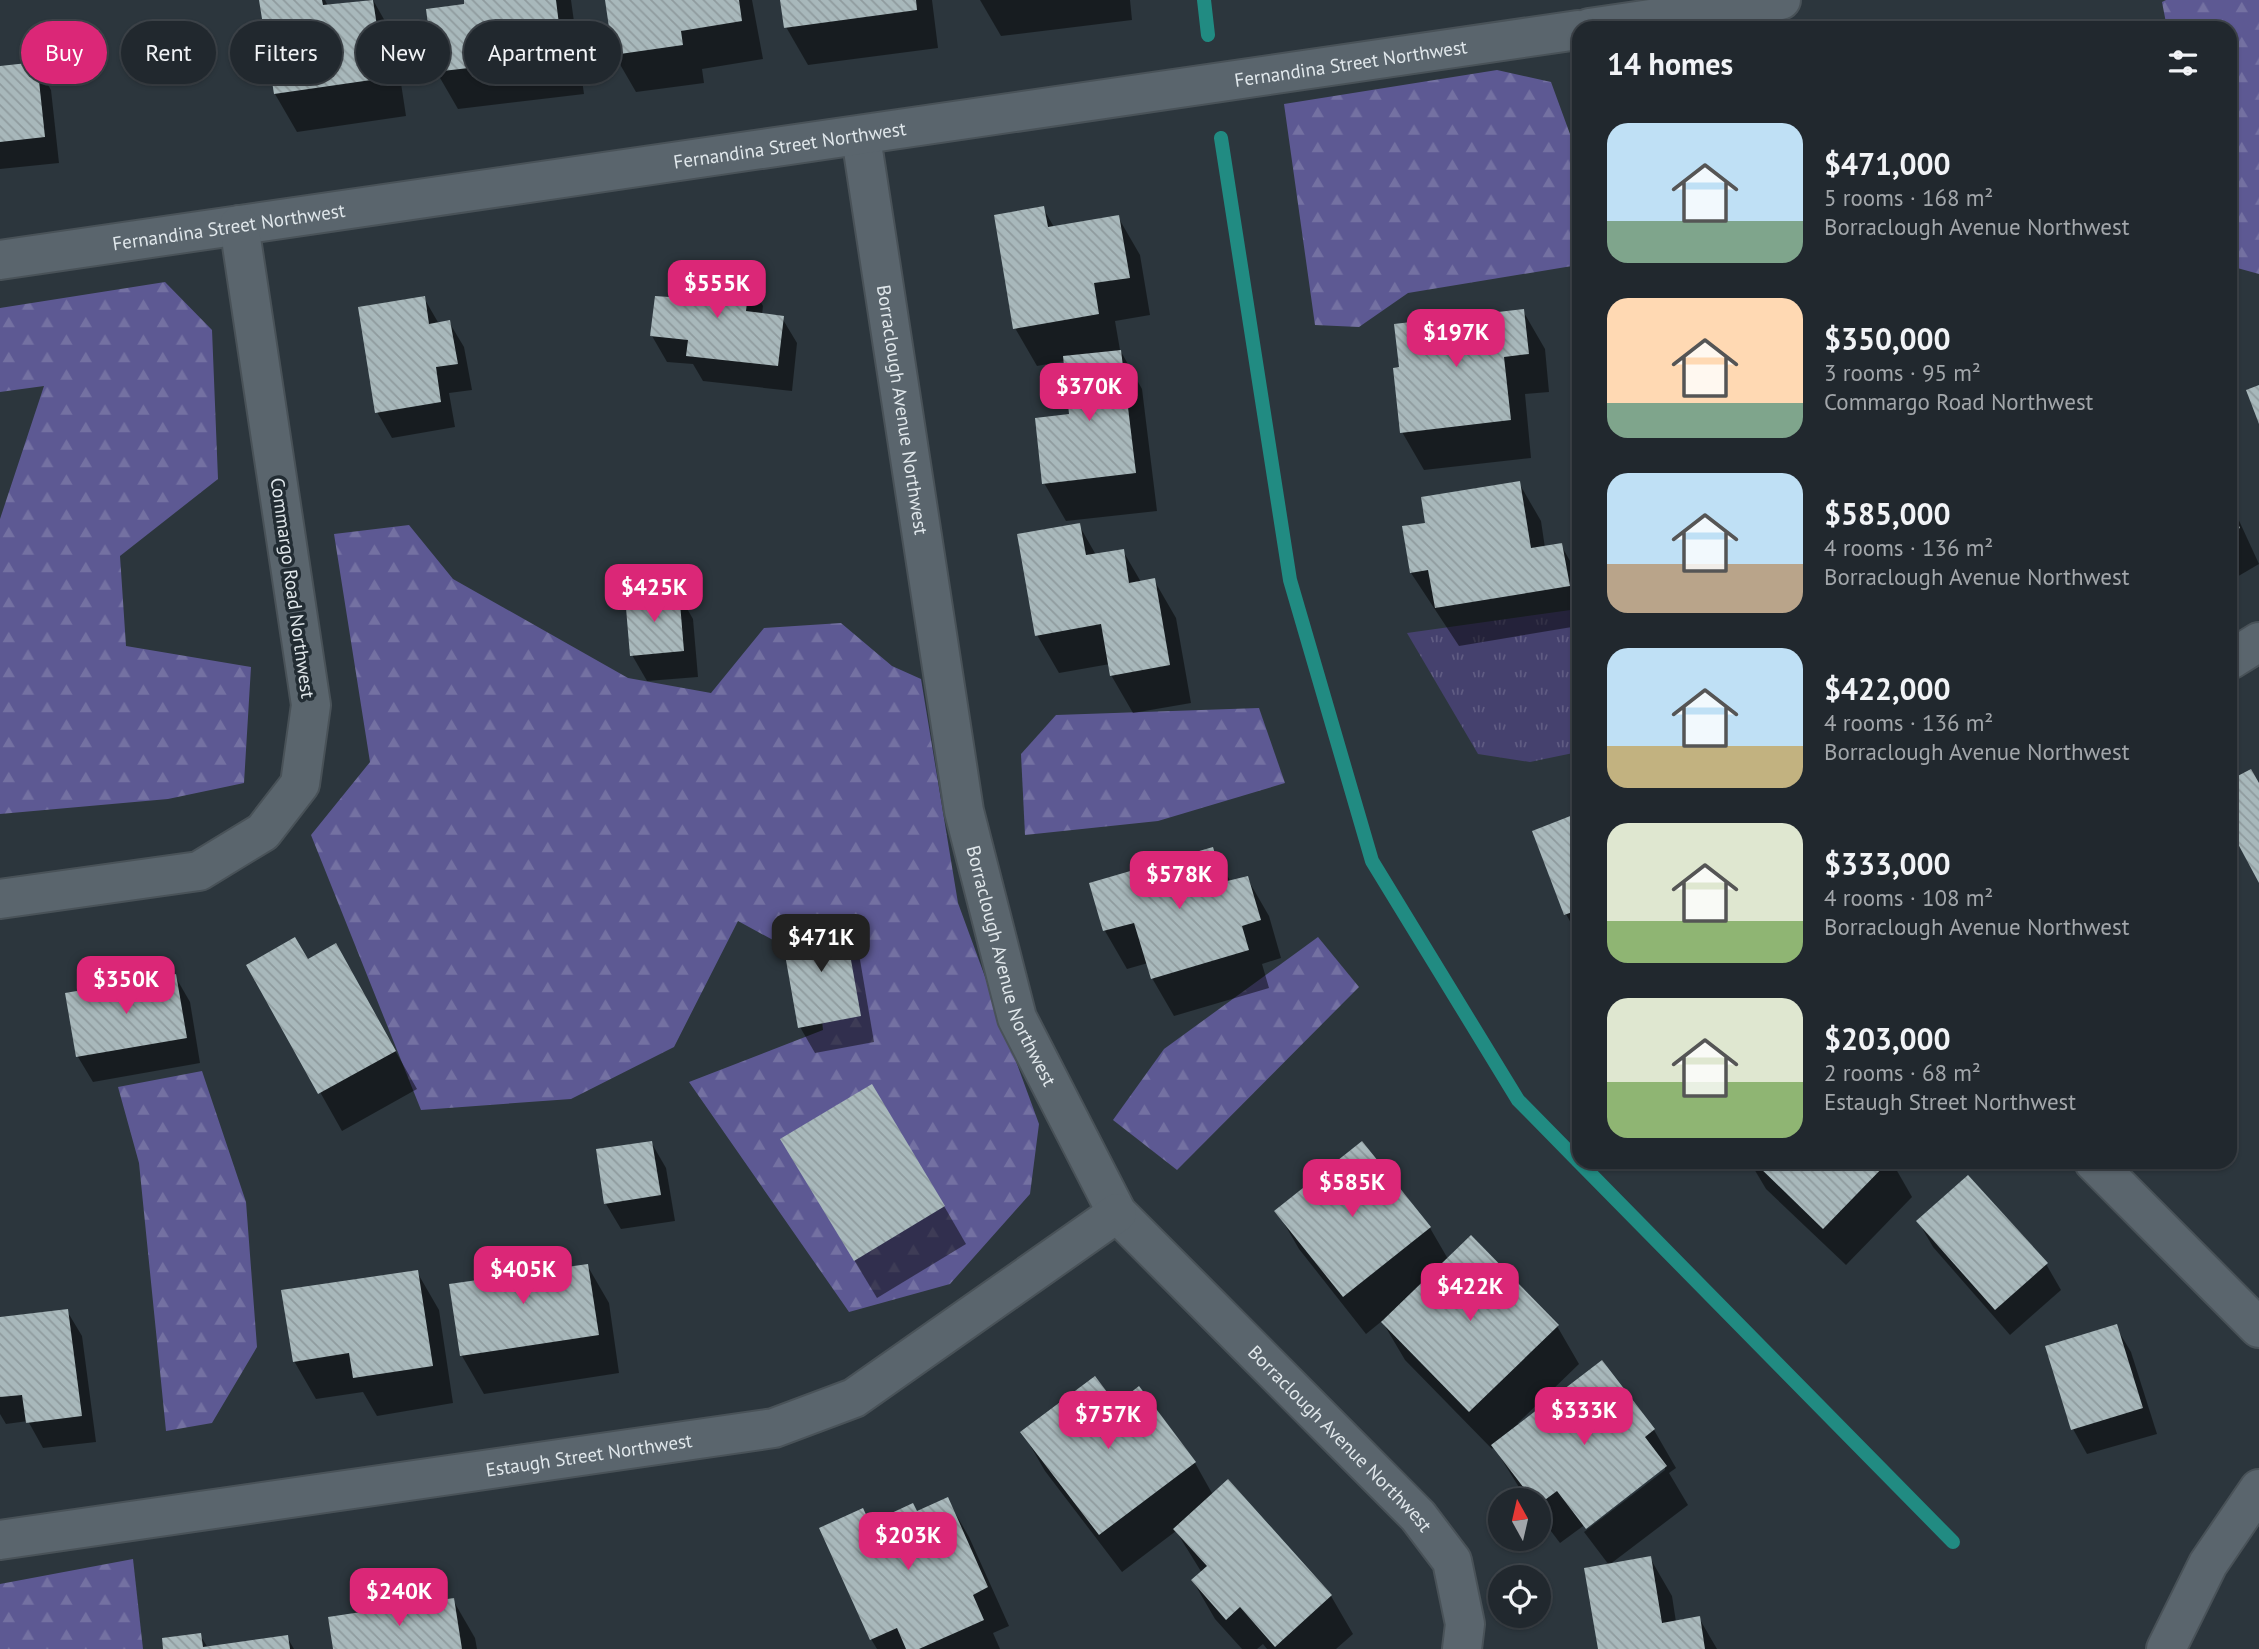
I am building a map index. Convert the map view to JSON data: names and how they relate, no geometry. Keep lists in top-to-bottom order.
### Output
{
  "streets": {
    "street": [
      "Fernandina Street Northwest",
      "Borraclough Avenue Northwest",
      "Commargo Road Northwest",
      "Estaugh Street Northwest"
    ]
  },
  "crossings": [
    ["Fernandina Street Northwest", "Borraclough Avenue Northwest"],
    ["Fernandina Street Northwest", "Commargo Road Northwest"],
    ["Borraclough Avenue Northwest", "Estaugh Street Northwest"]
  ],
  "north": "top",
  "page": {
    "chip": [
      "Buy",
      "Rent",
      "Filters",
      "New",
      "Apartment"
    ],
    "heading": "14 homes",
    "list": [
      {
        "name": "$471,000",
        "note": "5 rooms · 168 m² · Borraclough Avenue Northwest"
      },
      {
        "name": "$350,000",
        "note": "3 rooms · 95 m² · Commargo Road Northwest"
      },
      {
        "name": "$585,000",
        "note": "4 rooms · 136 m² · Borraclough Avenue Northwest"
      },
      {
        "name": "$422,000",
        "note": "4 rooms · 136 m² · Borraclough Avenue Northwest"
      },
      {
        "name": "$333,000",
        "note": "4 rooms · 108 m² · Borraclough Avenue Northwest"
      },
      {
        "name": "$203,000",
        "note": "2 rooms · 68 m² · Estaugh Street Northwest"
      }
    ],
    "price": [
      "$555K",
      "$197K",
      "$370K",
      "$425K",
      "$578K",
      "$471K",
      "$350K",
      "$585K",
      "$405K",
      "$422K",
      "$333K",
      "$757K",
      "$203K",
      "$240K"
    ]
  }
}
